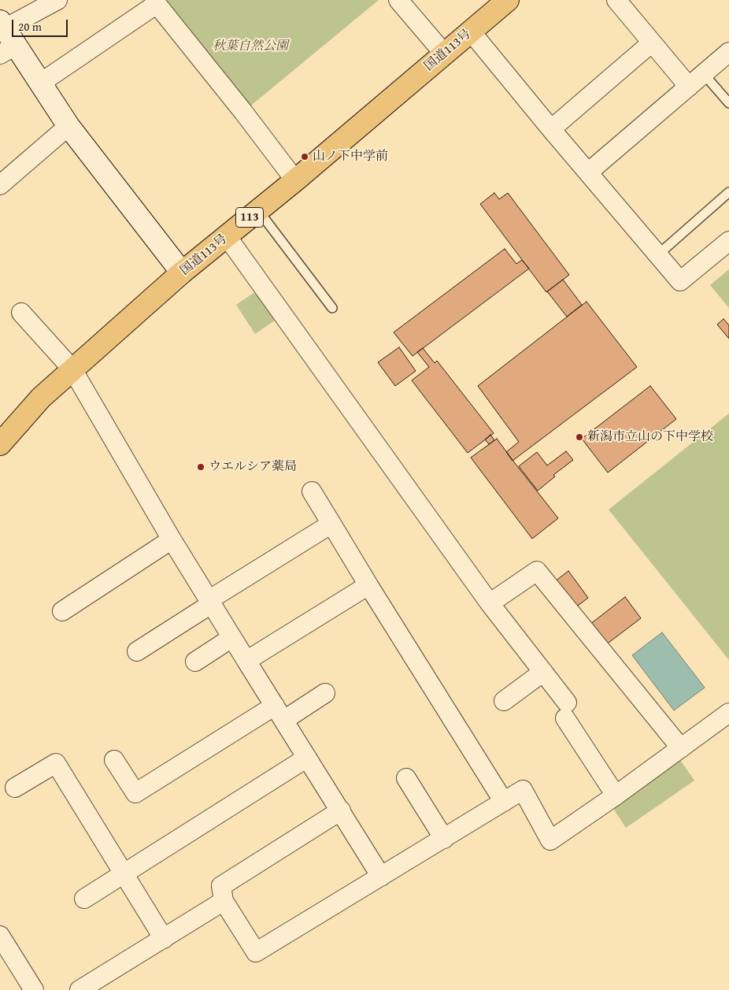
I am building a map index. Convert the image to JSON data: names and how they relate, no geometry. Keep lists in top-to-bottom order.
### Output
{
  "streets": {
    "highway": ["国道113号", "113"]
  },
  "parks": ["秋葉自然公園"],
  "places": ["山ノ下中学前", "新潟市立山の下中学校", "ウエルシア薬局"],
  "scale_bar": "20 m"
}
